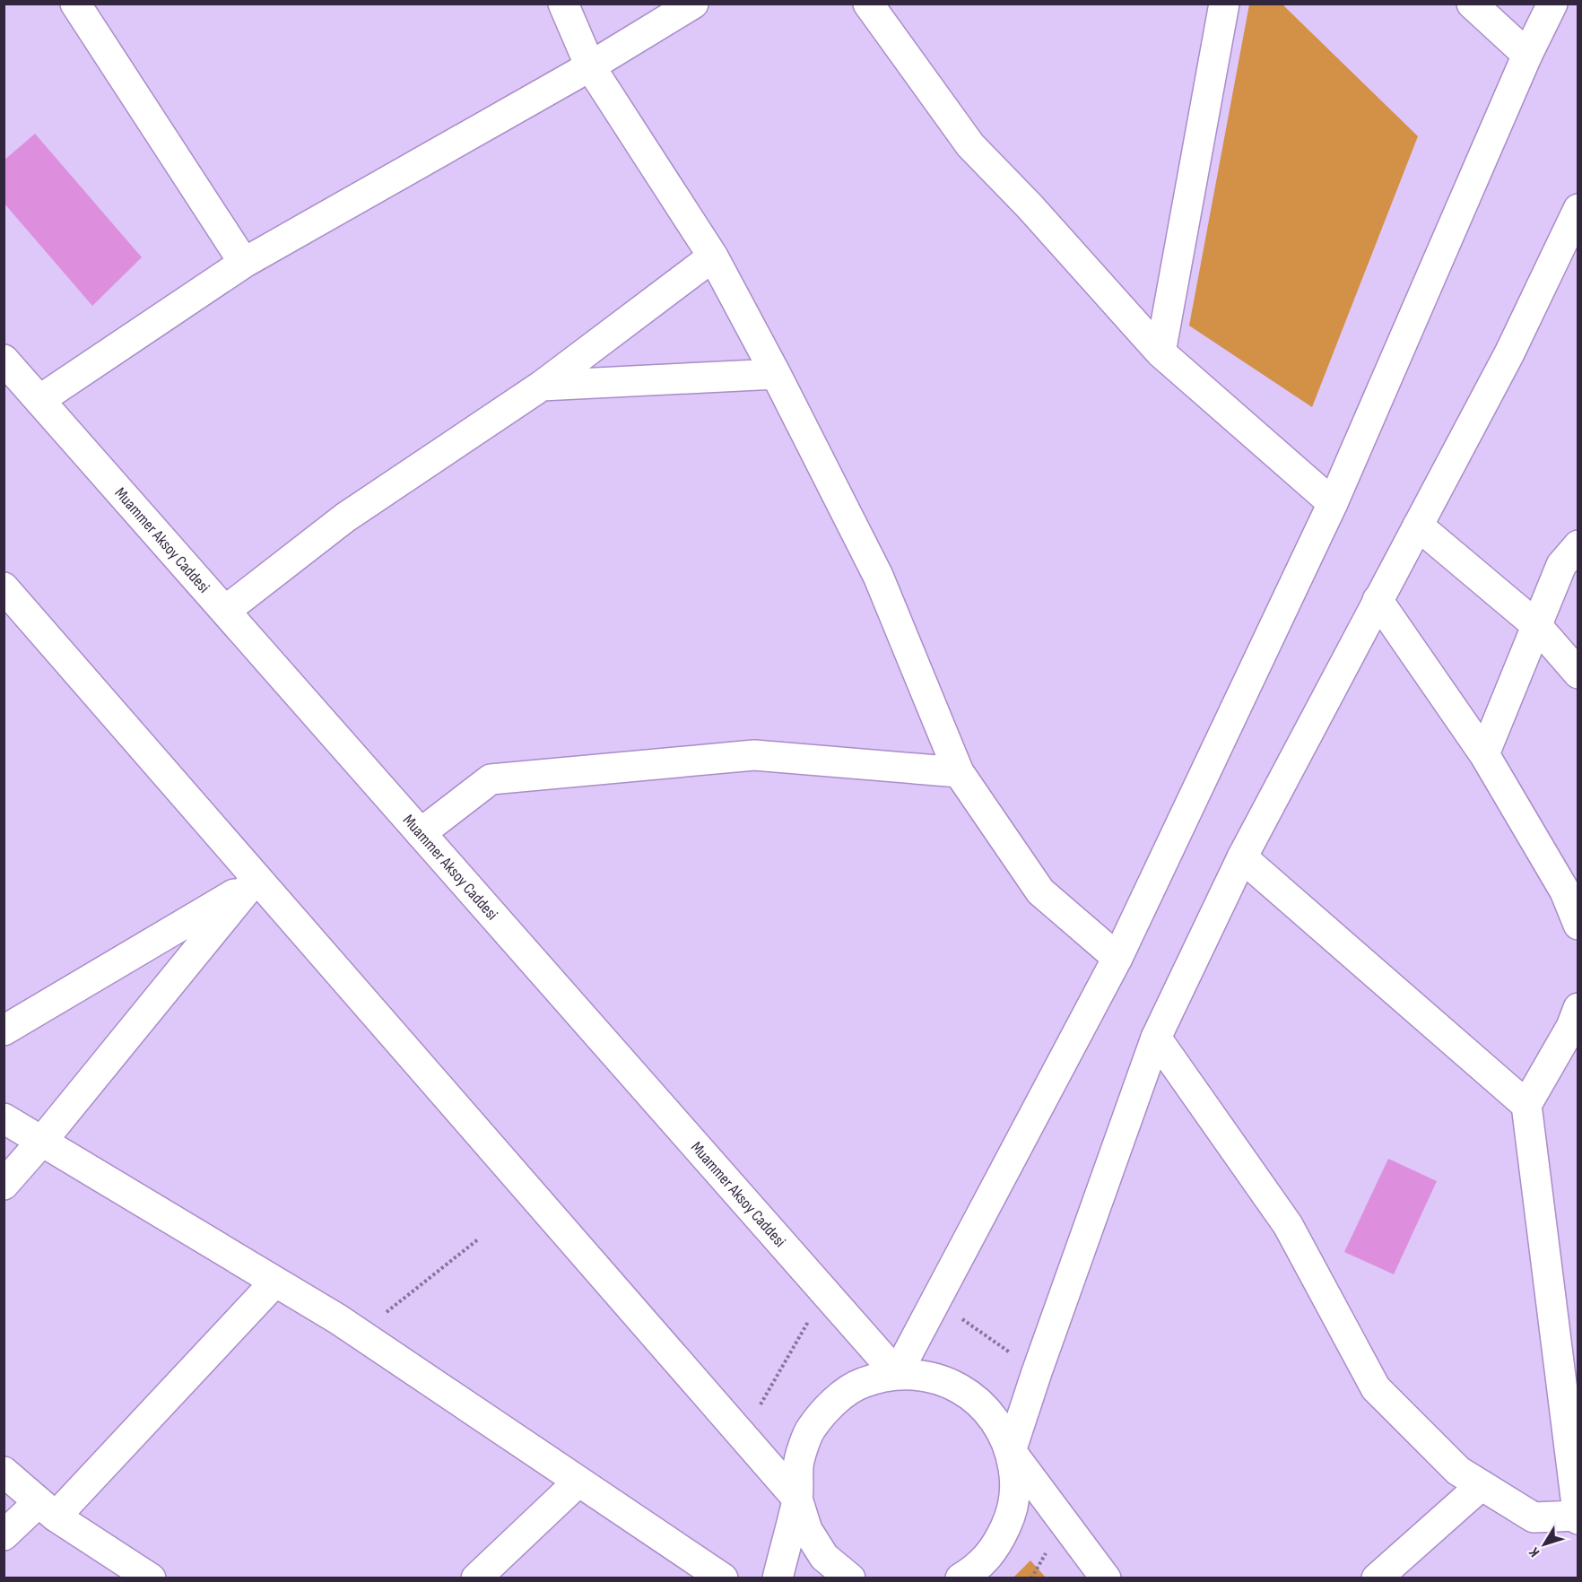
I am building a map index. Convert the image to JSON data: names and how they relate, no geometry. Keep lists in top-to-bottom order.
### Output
{
  "streets": {
    "street": ["Muammer Aksoy Caddesi"]
  },
  "north": "bottom left"
}
